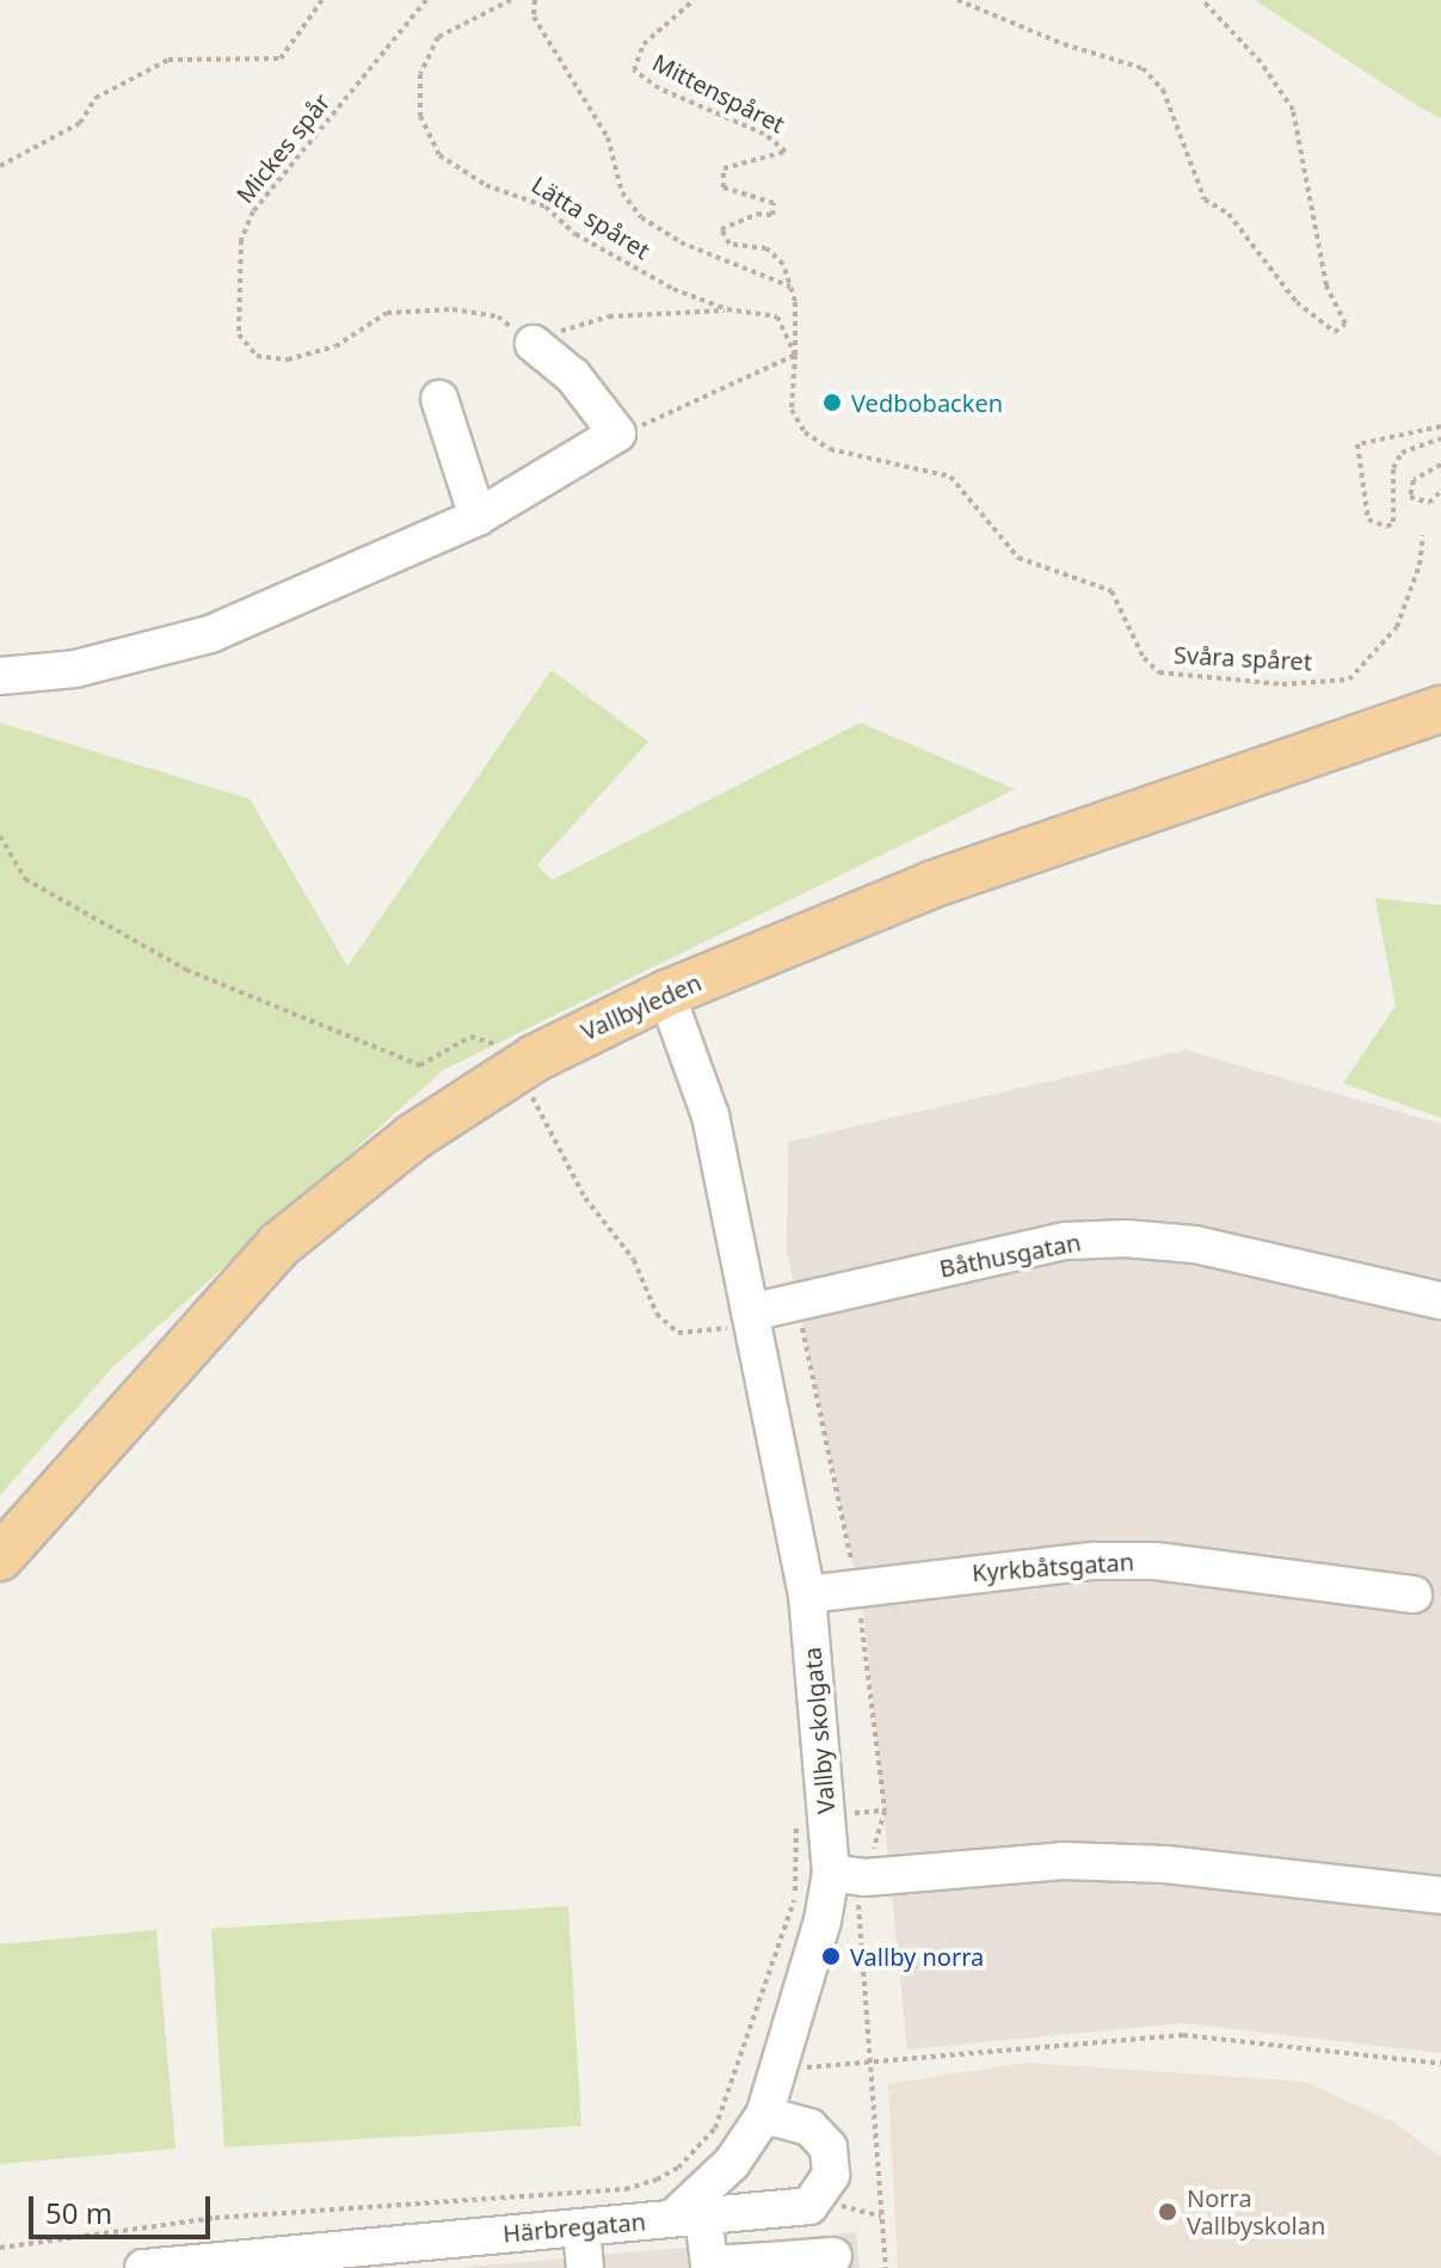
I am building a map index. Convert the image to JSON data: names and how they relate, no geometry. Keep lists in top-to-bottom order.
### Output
{
  "streets": {
    "main road": ["Vallbyleden"],
    "street": [
      "Båthusgatan",
      "Kyrkbåtsgatan",
      "Vallby skolgata",
      "Härbregatan"
    ],
    "path": [
      "Mittenspåret",
      "Mickes spår",
      "Lätta spåret",
      "Svåra spåret"
    ]
  },
  "crossings": [
    ["Mittenspåret", "Lätta spåret"],
    ["Mittenspåret", "Svåra spåret"],
    ["Lätta spåret", "Svåra spåret"],
    ["Vallbyleden", "Vallby skolgata"],
    ["Båthusgatan", "Vallby skolgata"],
    ["Kyrkbåtsgatan", "Vallby skolgata"],
    ["Vallby skolgata", "Härbregatan"]
  ],
  "places": ["Vedbobacken", "Vallby norra", "Norra Vallbyskolan"],
  "scale_bar": "50 m"
}
